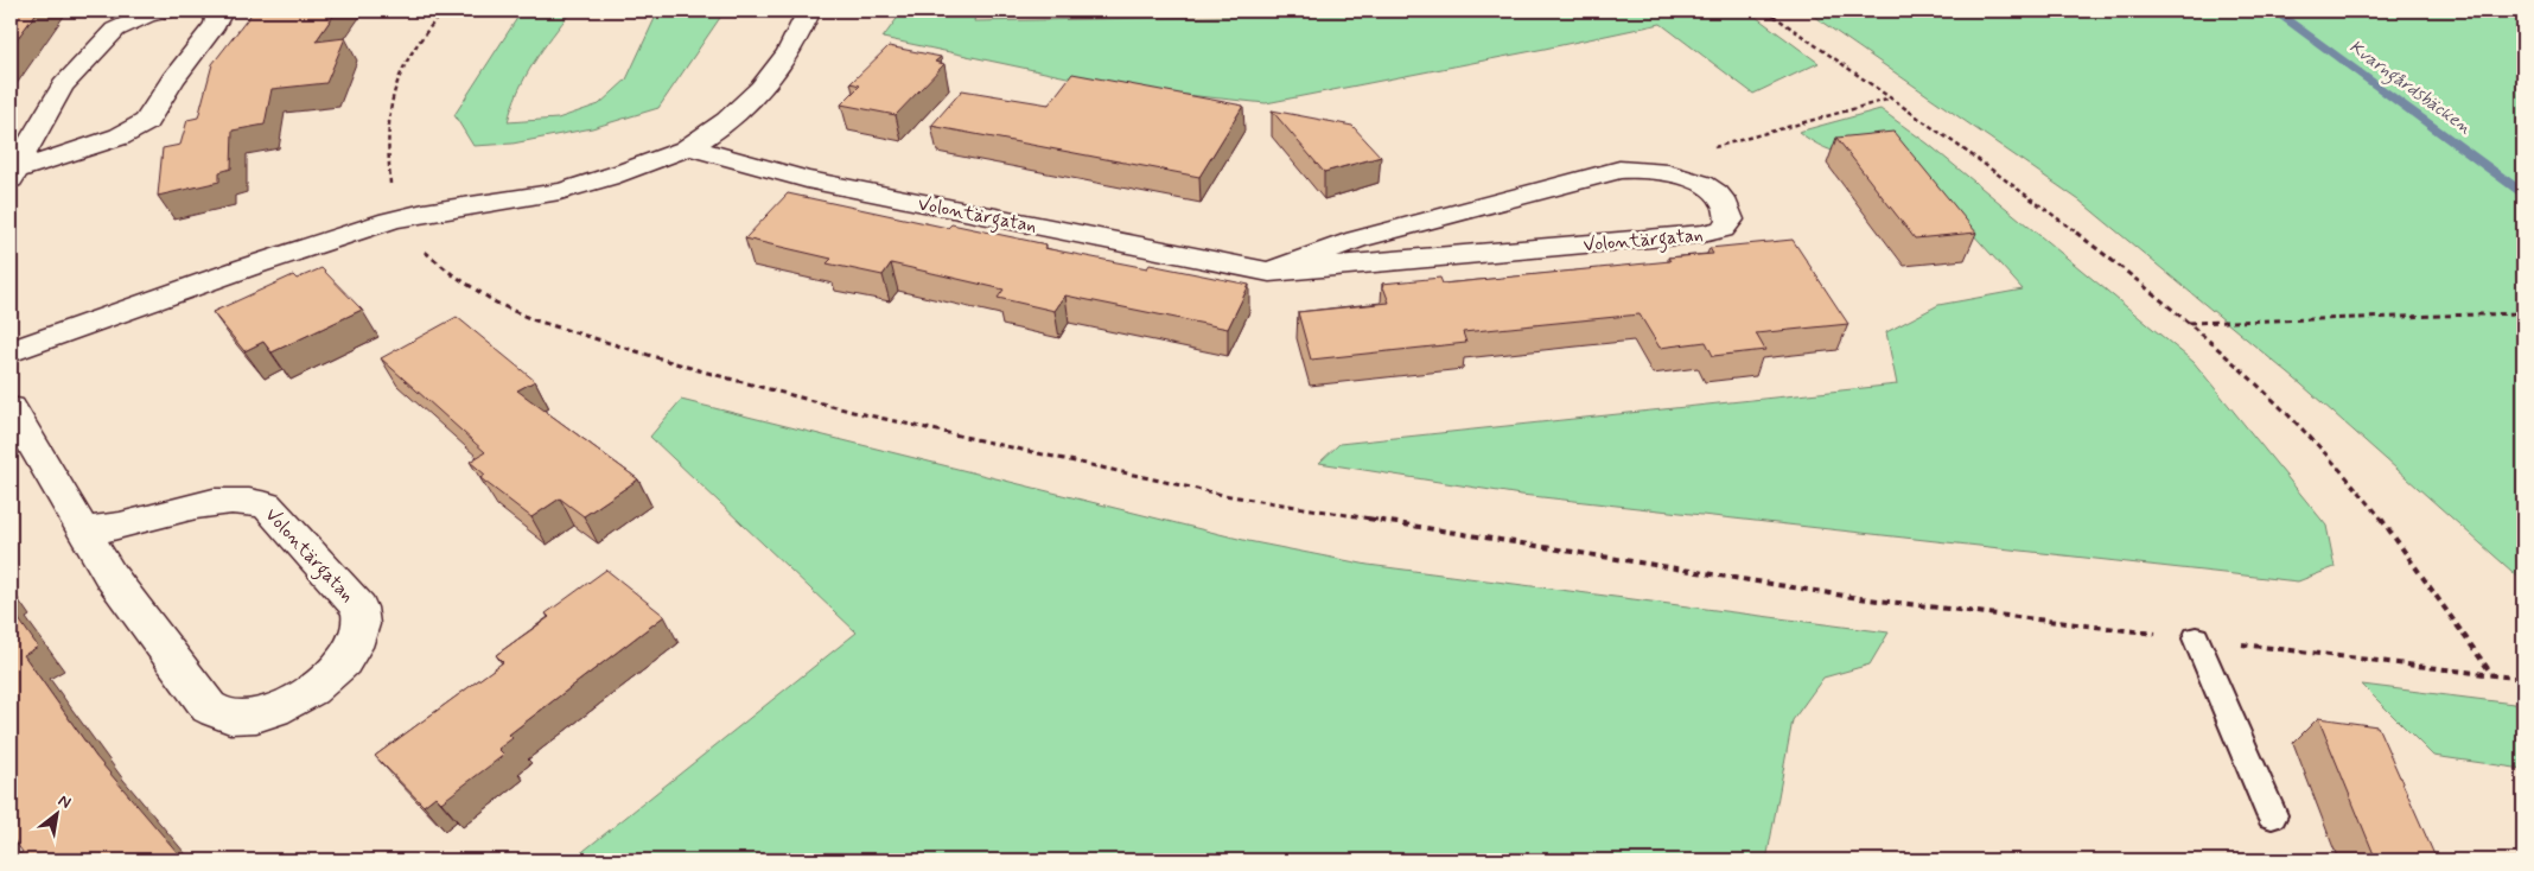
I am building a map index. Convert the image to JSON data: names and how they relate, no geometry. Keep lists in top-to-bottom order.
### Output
{
  "streets": {
    "street": ["Volontärgatan"]
  },
  "water": ["Kvarngårdsbäcken"],
  "north": "top right"
}
